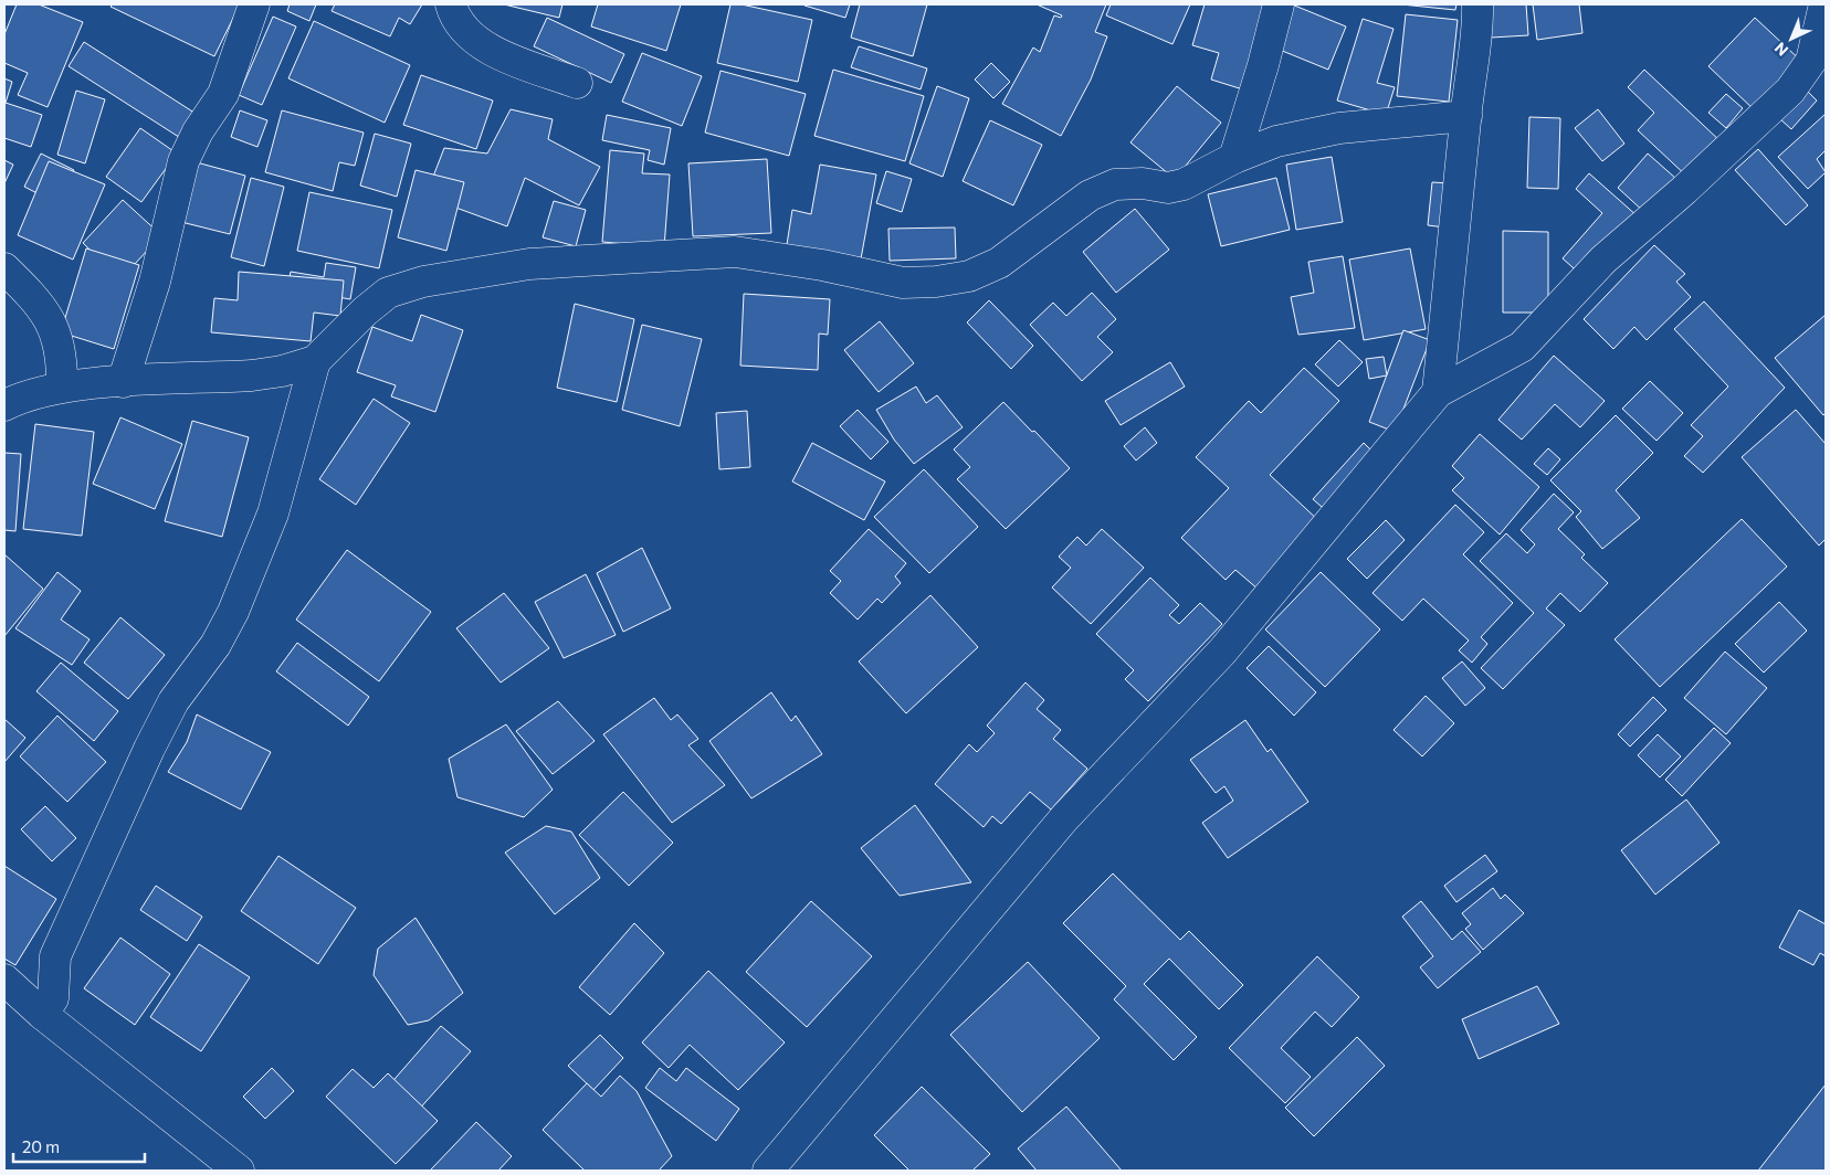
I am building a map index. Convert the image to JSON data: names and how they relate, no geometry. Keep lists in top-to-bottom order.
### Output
{
  "scale_bar": "20 m",
  "north": "bottom left"
}
